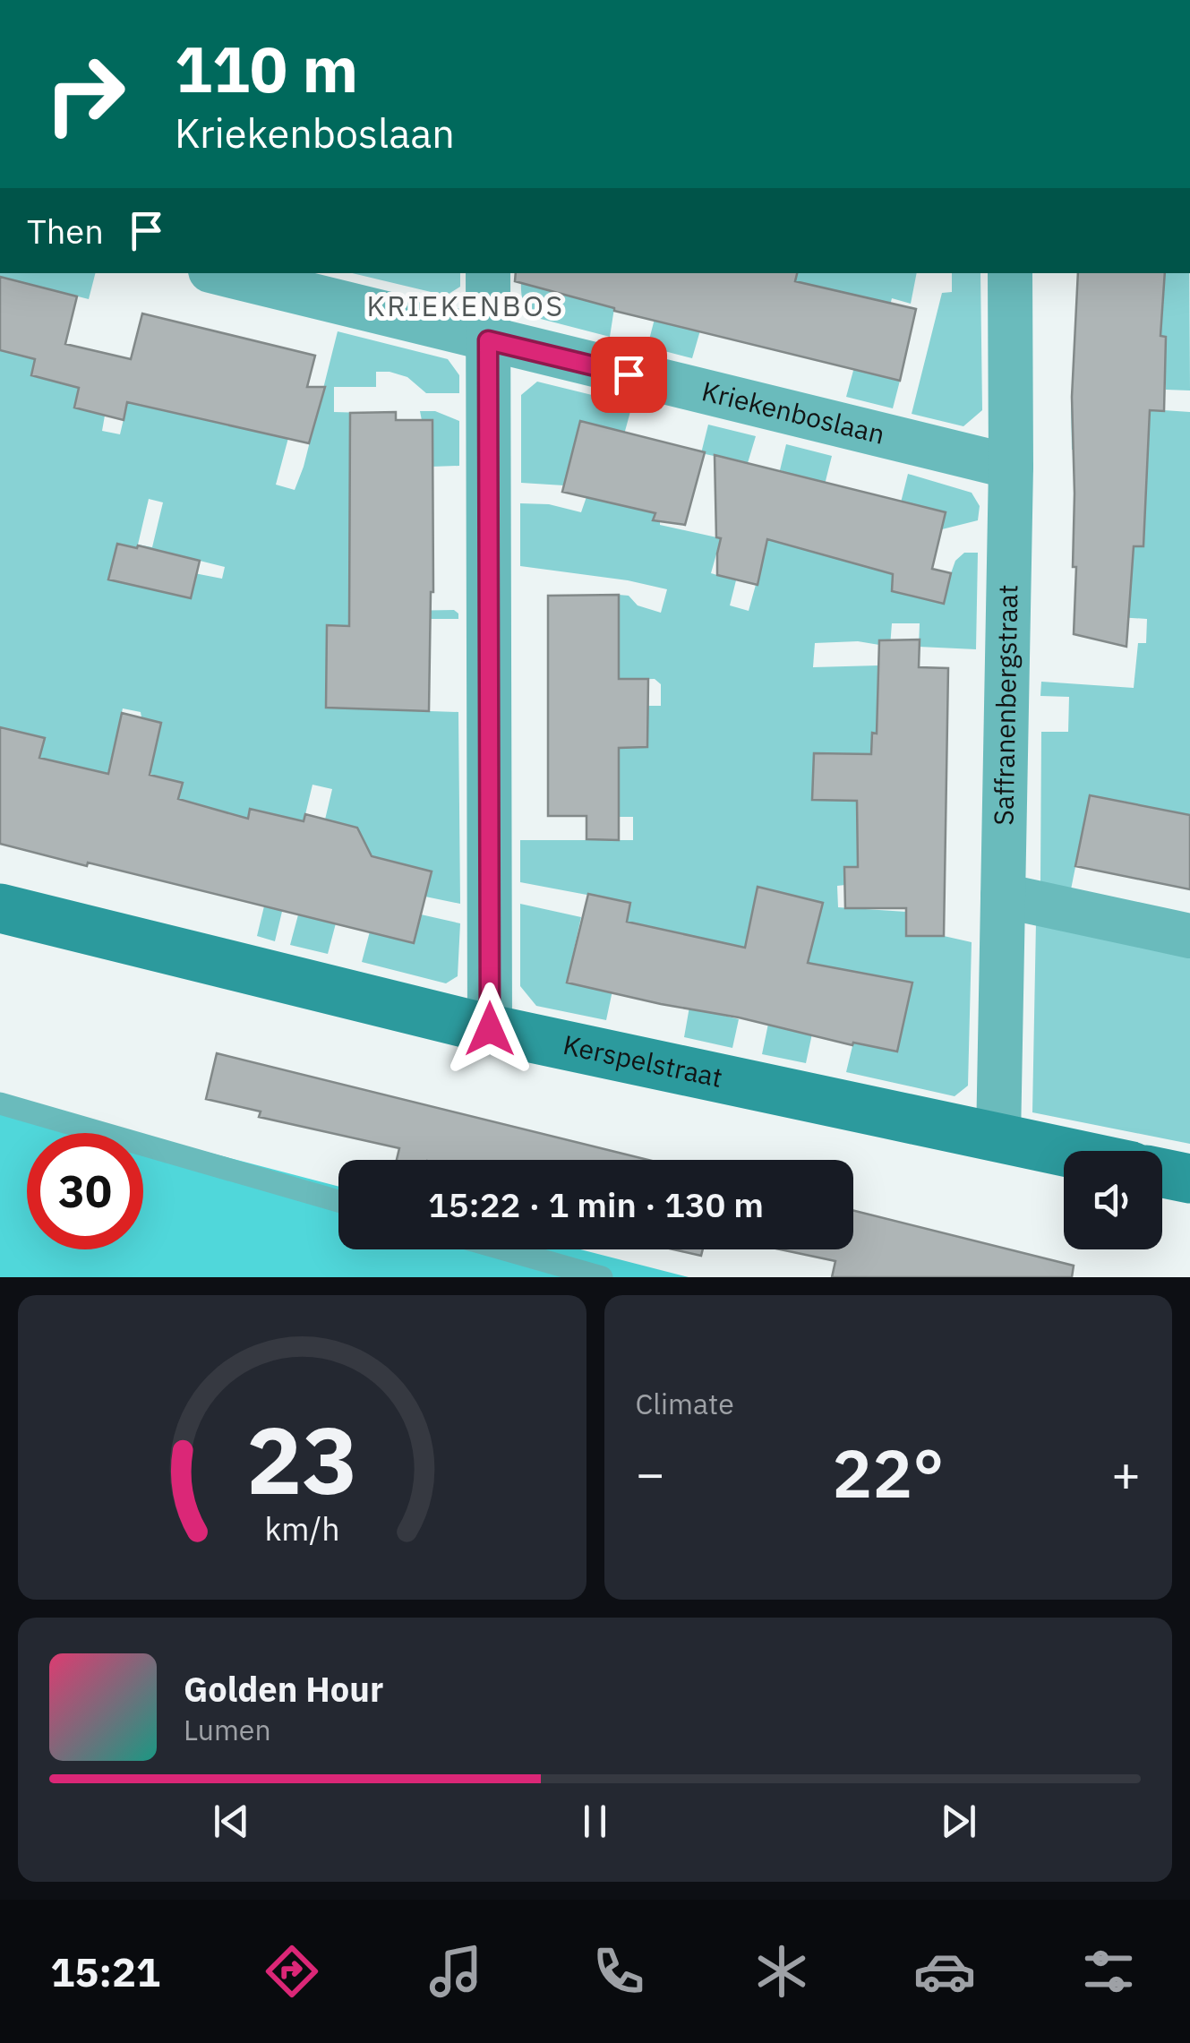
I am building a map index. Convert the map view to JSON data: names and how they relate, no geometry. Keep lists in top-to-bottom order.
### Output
{
  "streets": {
    "street": ["Kriekenboslaan", "Saffranenbergstraat", "Kerspelstraat"]
  },
  "crossings": [
    ["Kriekenboslaan", "Saffranenbergstraat"],
    ["Saffranenbergstraat", "Kerspelstraat"]
  ],
  "districts": ["KRIEKENBOS"],
  "page": {
    "turn": ["110 m", "Kriekenboslaan"],
    "then": "Then",
    "limit": "30",
    "trip": "15:22 · 1 min · 130 m",
    "tile": "Climate",
    "heat": ["−", "22°", "+"],
    "song": ["Golden Hour", "Lumen"],
    "tabs": "15:21",
    "gauge": ["23", "km/h"]
  }
}
